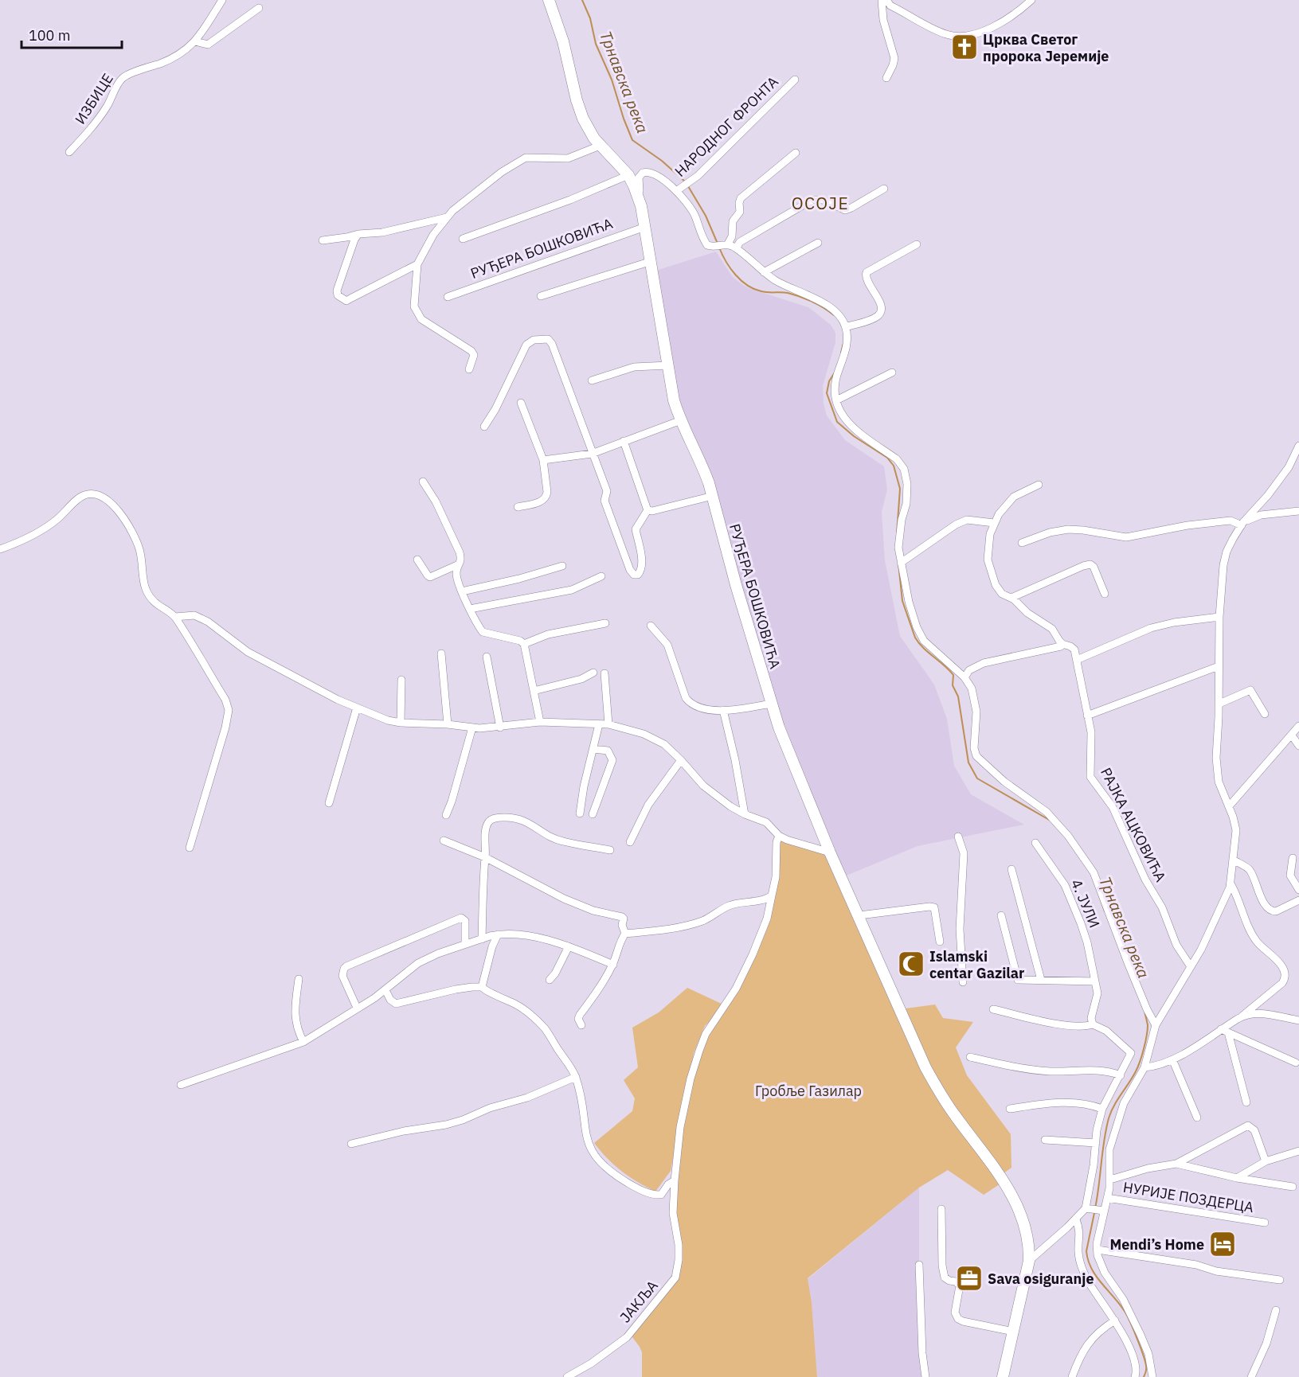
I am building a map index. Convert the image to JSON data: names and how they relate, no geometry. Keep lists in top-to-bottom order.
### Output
{
  "streets": {
    "main road": ["РУЂЕРА БОШКОВИЋА"],
    "street": [
      "ИЗБИЦЕ",
      "НАРОДНОГ ФРОНТА",
      "РАЈКА АЦКОВИЋА",
      "4. ЈУЛИ",
      "НУРИЈЕ ПОЗДЕРЦА",
      "ЈАКЉА"
    ]
  },
  "crossings": [
    ["НАРОДНОГ ФРОНТА", "РУЂЕРА БОШКОВИЋА"]
  ],
  "districts": ["ОСОЈЕ"],
  "water": ["Трнавска река"],
  "parks": ["Гробље Газилар"],
  "places": {
    "church": ["Црква Светог пророка Јеремије"],
    "mosque": ["Islamski centar Gazilar"],
    "hotel": ["Mendi’s Home"],
    "office": ["Sava osiguranje"]
  },
  "scale_bar": "100 m"
}
